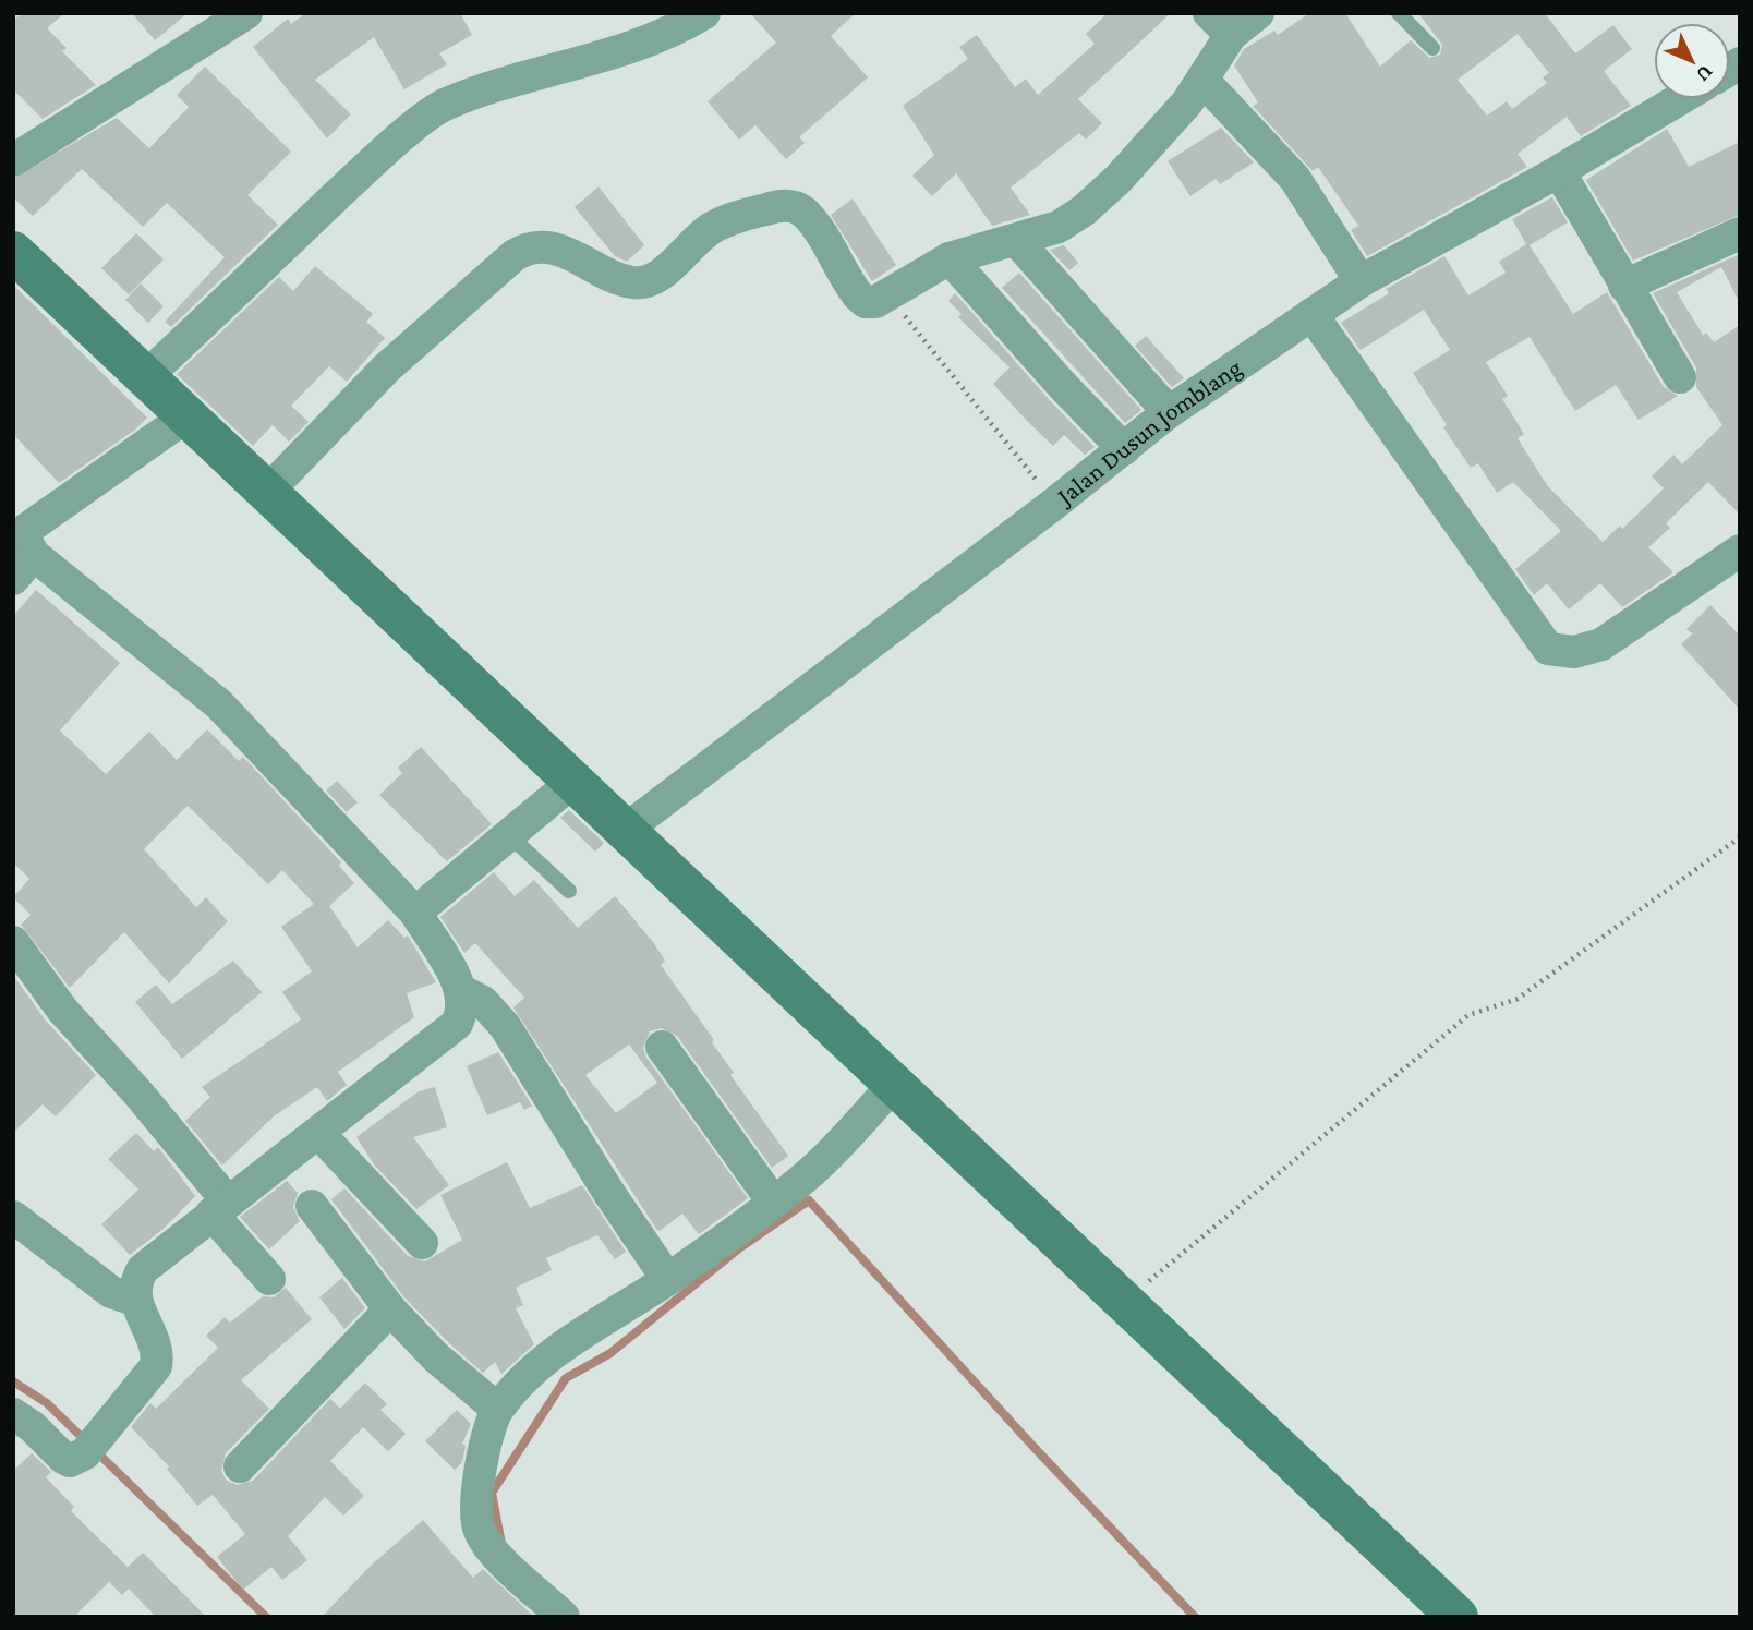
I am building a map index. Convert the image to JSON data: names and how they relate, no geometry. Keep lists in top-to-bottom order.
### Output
{
  "streets": {
    "street": ["Jalan Dusun Jomblang"]
  },
  "north": "bottom right"
}
